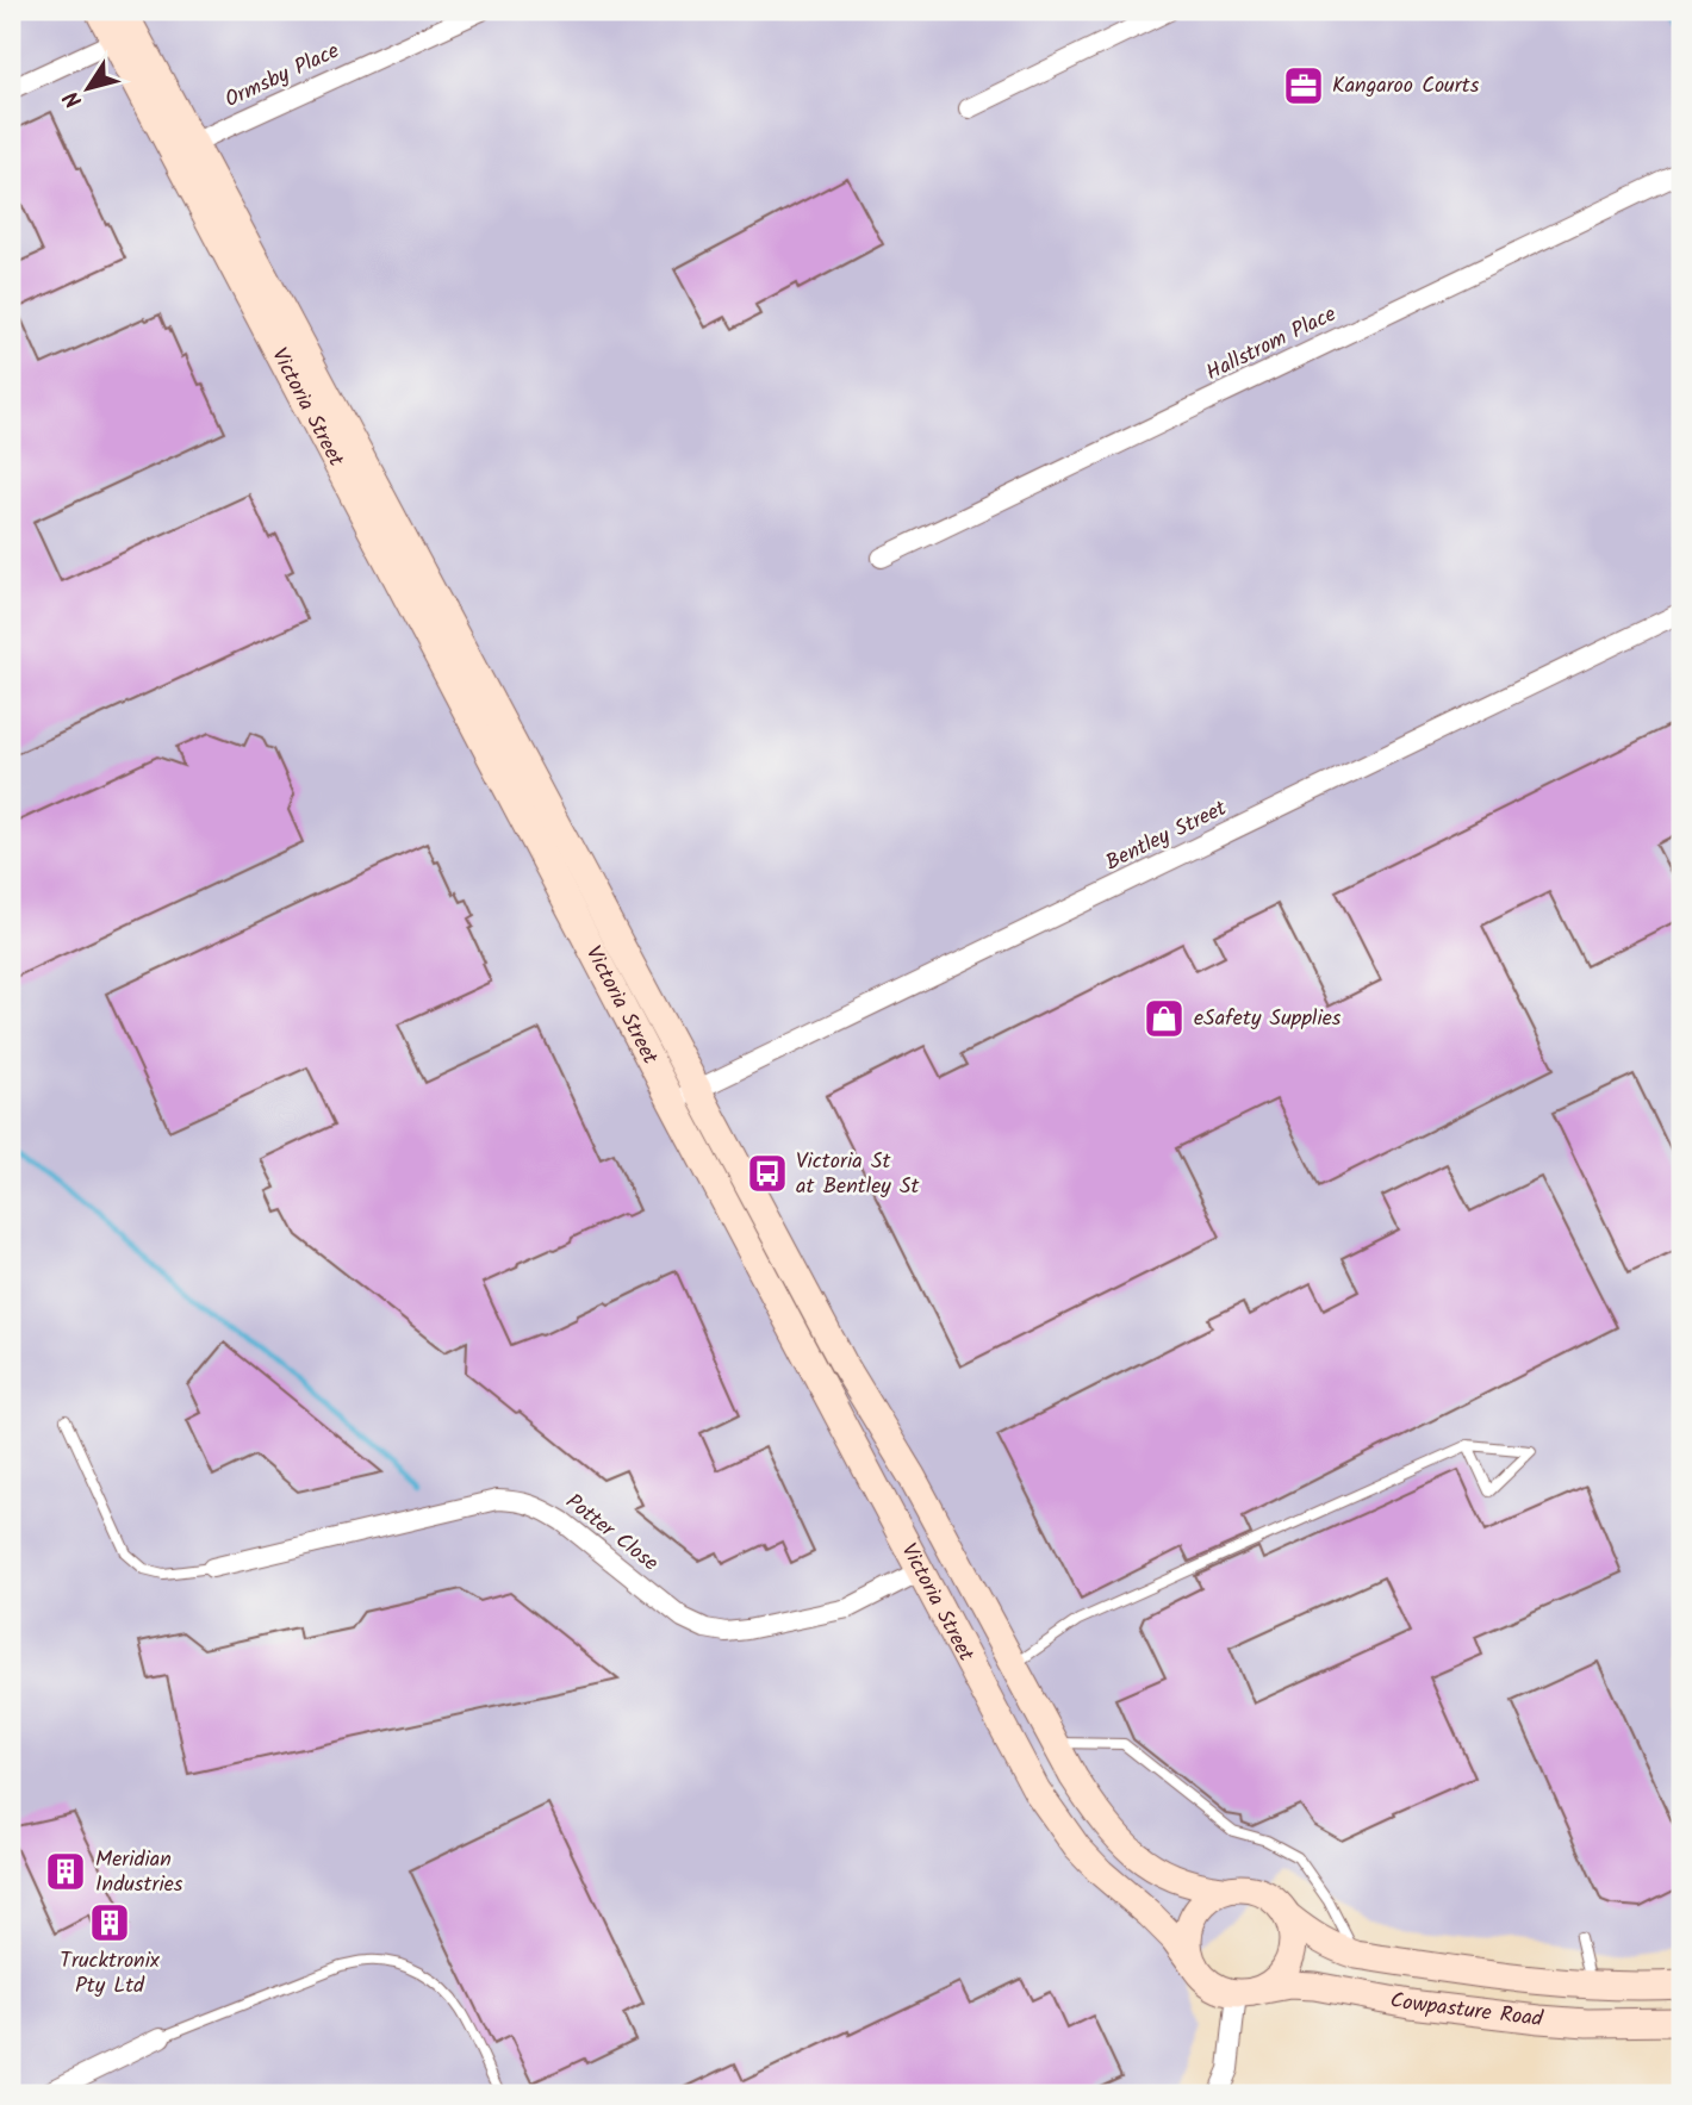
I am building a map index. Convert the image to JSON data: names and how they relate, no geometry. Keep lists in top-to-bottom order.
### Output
{
  "streets": {
    "main road": ["Victoria Street", "Cowpasture Road"],
    "street": [
      "Ormsby Place",
      "Hallstrom Place",
      "Bentley Street",
      "Potter Close"
    ]
  },
  "crossings": [
    ["Ormsby Place", "Victoria Street"],
    ["Victoria Street", "Bentley Street"],
    ["Victoria Street", "Potter Close"],
    ["Victoria Street", "Cowpasture Road"]
  ],
  "places": {
    "office": ["Kangaroo Courts"],
    "shop": ["eSafety Supplies"],
    "bus stop": ["Victoria St at Bentley St"],
    "building": ["Meridian Industries", "Trucktronix Pty Ltd"]
  },
  "north": "bottom left"
}
